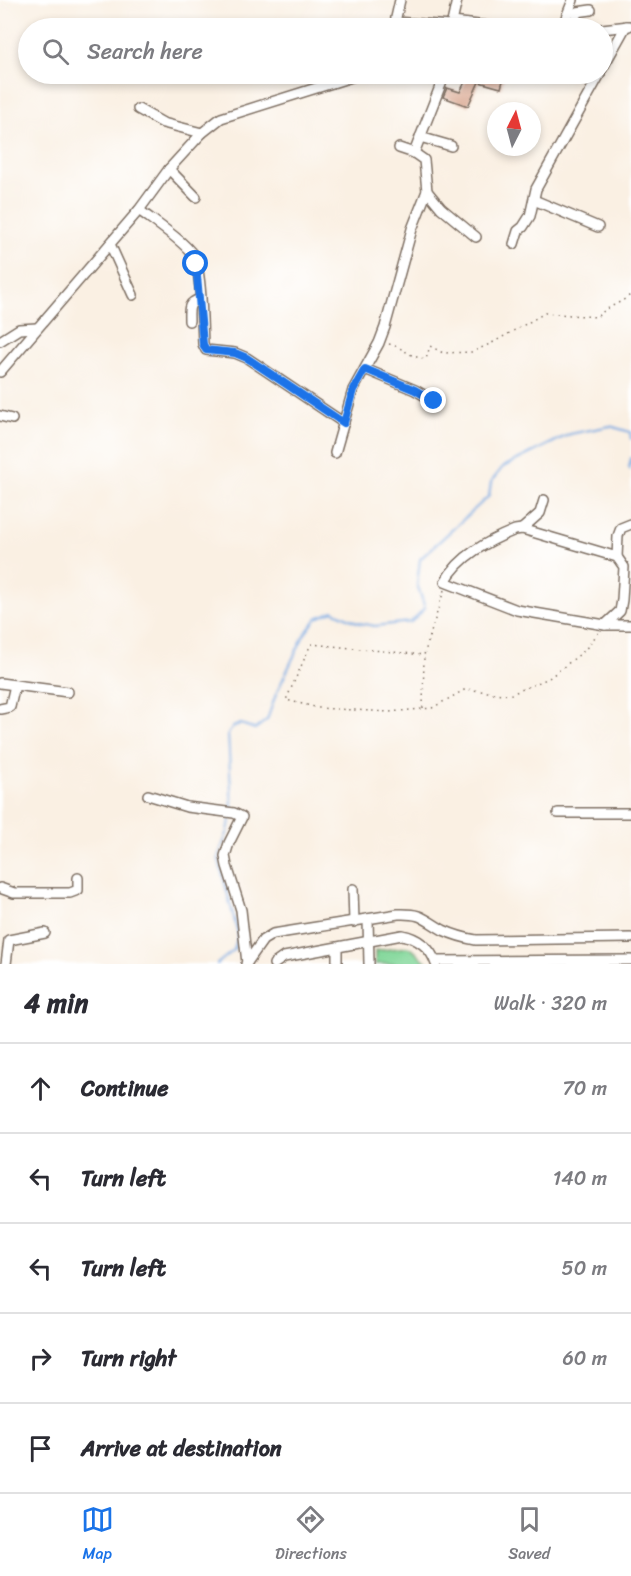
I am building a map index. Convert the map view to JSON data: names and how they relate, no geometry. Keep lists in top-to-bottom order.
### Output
{
  "north": "top",
  "page": {
    "search": "Search here",
    "heading": ["4 min", "Walk · 320 m"],
    "list": [
      ["Continue", "70 m"],
      ["Turn left", "140 m"],
      ["Turn left", "50 m"],
      ["Turn right", "60 m"],
      "Arrive at destination"
    ],
    "nav": ["Map", "Directions", "Saved"]
  }
}
